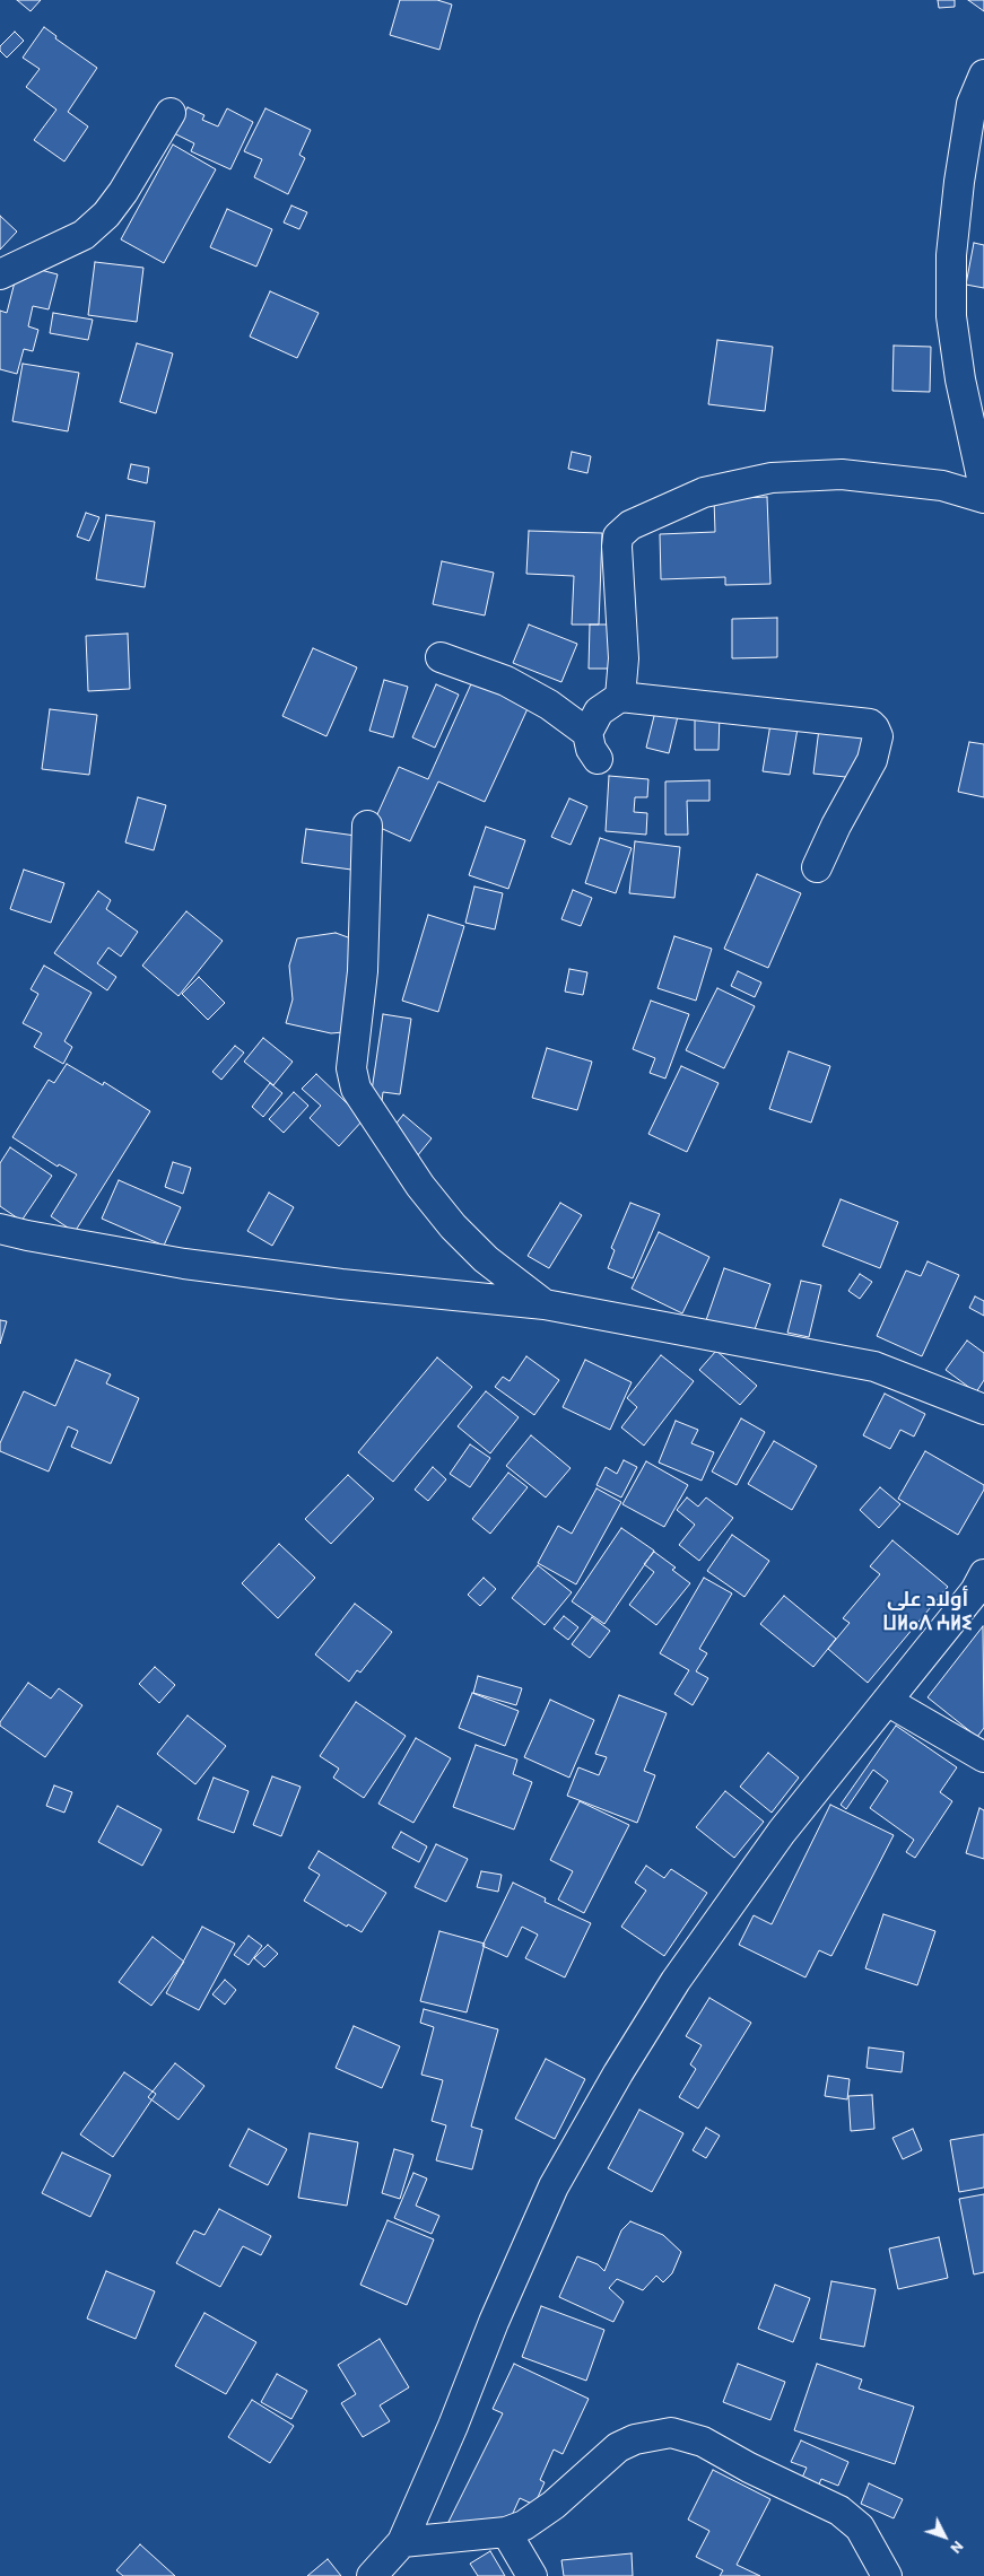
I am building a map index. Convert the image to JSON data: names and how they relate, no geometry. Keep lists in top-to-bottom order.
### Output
{
  "districts": ["أولاد علي ⵡⵍⴰⴷ ⵄⵍⵉ"],
  "north": "bottom right"
}
